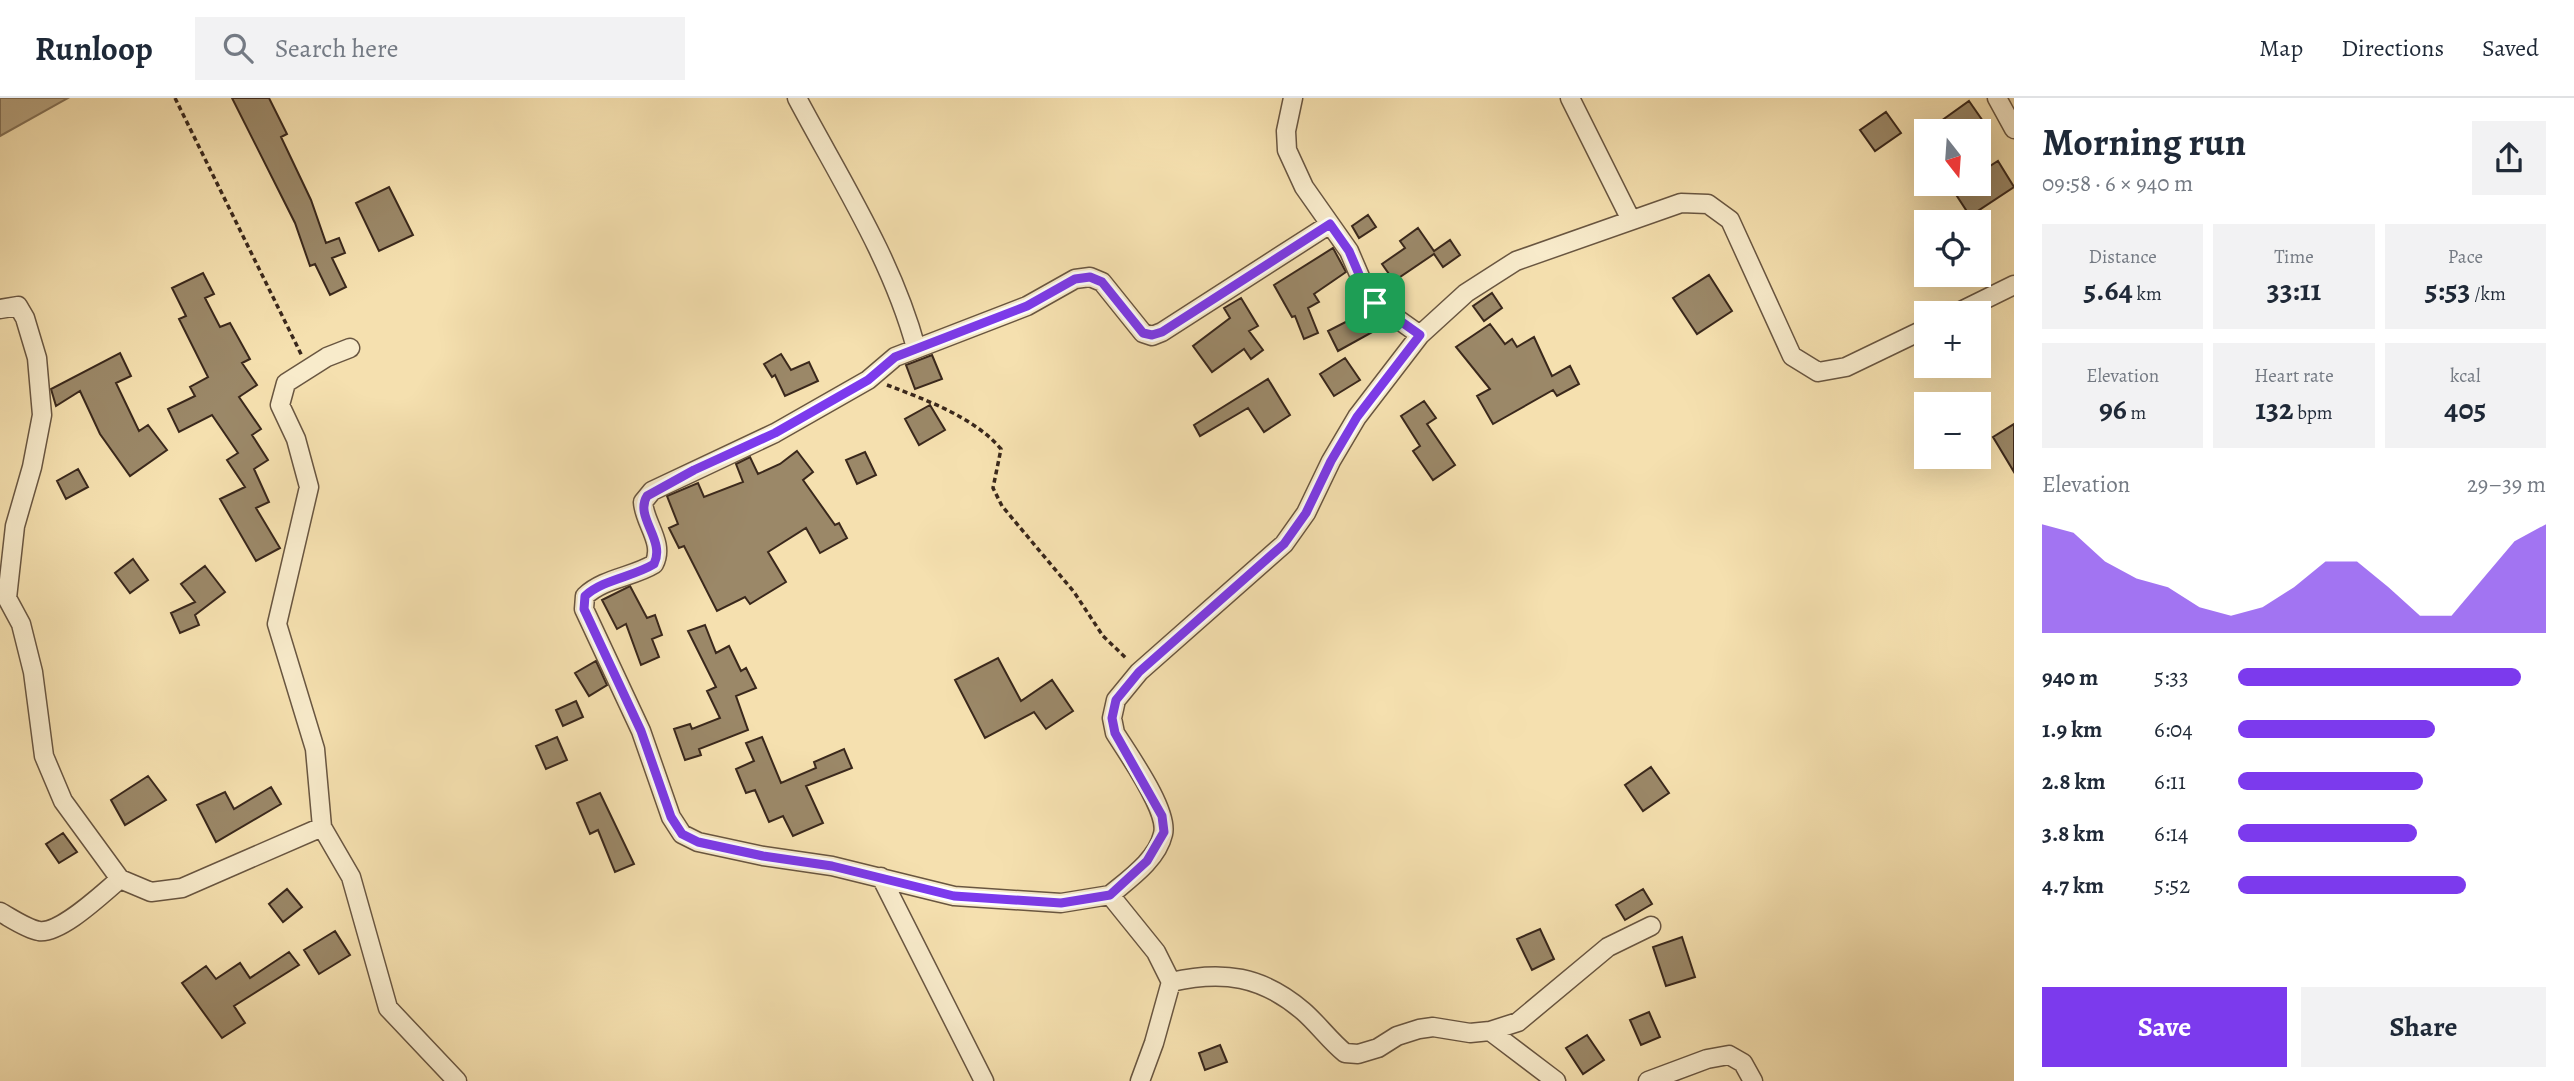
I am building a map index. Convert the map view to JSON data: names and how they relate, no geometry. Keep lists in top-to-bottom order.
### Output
{
  "north": "bottom",
  "page": {
    "header": "Runloop",
    "search": "Search here",
    "nav": ["Map", "Directions", "Saved"],
    "heading": ["Morning run", "09:58 · 6 × 940 m"],
    "map_buttons": ["+", "−"],
    "stats": [
      ["Distance", "5.64 km"],
      ["Time", "33:11"],
      ["Pace", "5:53 /km"],
      ["Elevation", "96 m"],
      ["Heart rate", "132 bpm"],
      ["kcal", "405"]
    ],
    "chart": ["Elevation", "29–39 m"],
    "list": [
      {
        "name": "940 m",
        "note": "5:33"
      },
      {
        "name": "1.9 km",
        "note": "6:04"
      },
      {
        "name": "2.8 km",
        "note": "6:11"
      },
      {
        "name": "3.8 km",
        "note": "6:14"
      },
      {
        "name": "4.7 km",
        "note": "5:52"
      }
    ],
    "buttons": ["Save", "Share"]
  }
}
